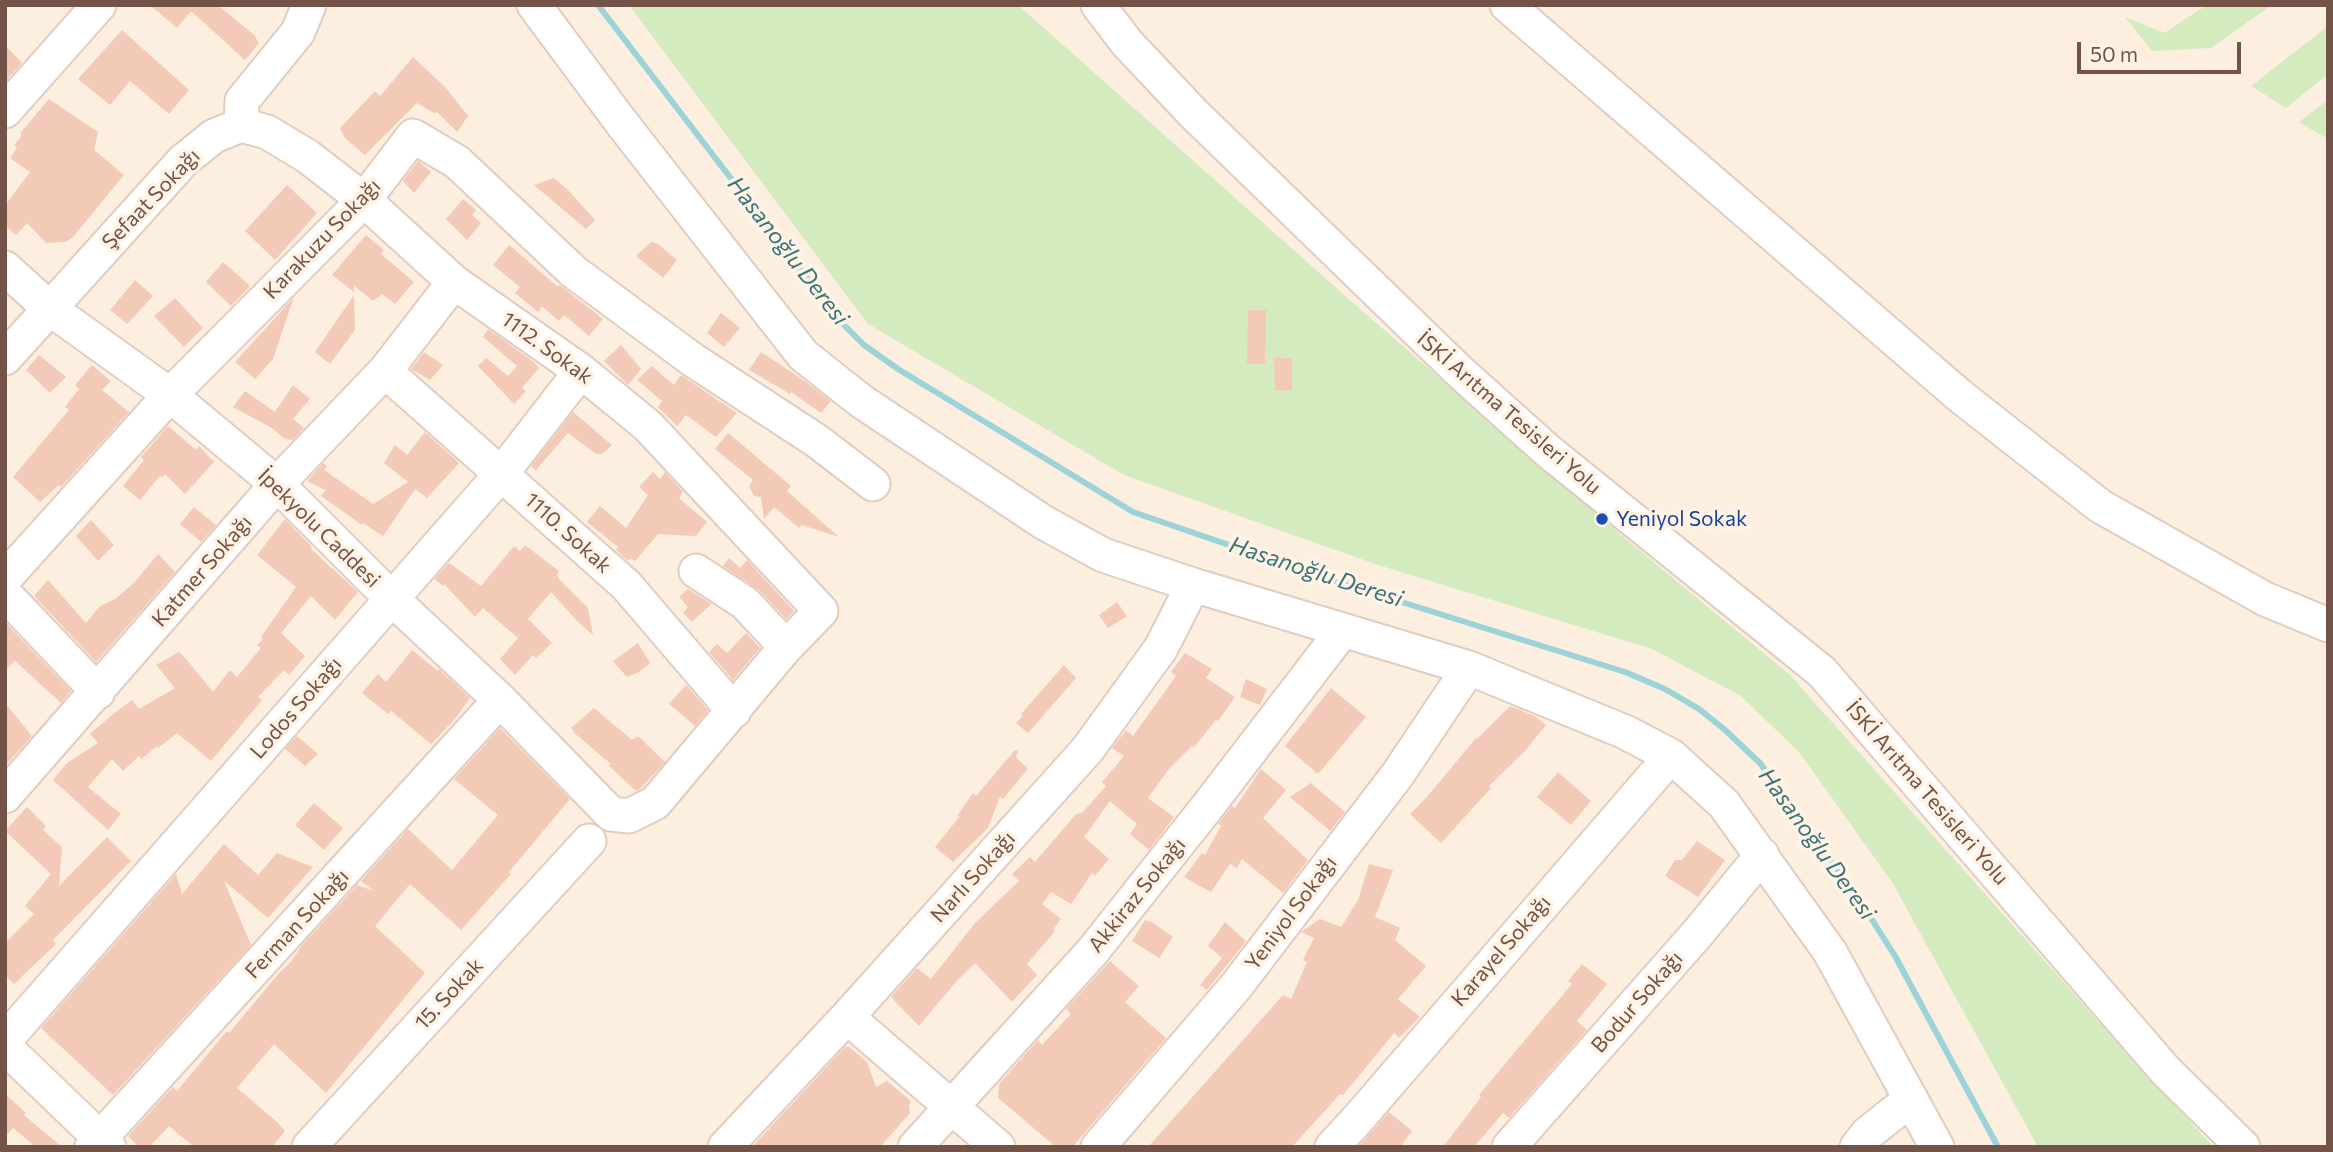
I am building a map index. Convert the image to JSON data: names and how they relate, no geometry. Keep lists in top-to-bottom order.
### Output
{
  "streets": {
    "street": [
      "Şefaat Sokağı",
      "Karakuzu Sokağı",
      "1112. Sokak",
      "İSKİ Arıtma Tesisleri Yolu",
      "İpekyolu Caddesi",
      "1110. Sokak",
      "Katmer Sokağı",
      "Lodos Sokağı",
      "Narlı Sokağı",
      "Akkiraz Sokağı",
      "Yeniyol Sokağı",
      "Ferman Sokağı",
      "Karayel Sokağı",
      "15. Sokak",
      "Bodur Sokağı"
    ]
  },
  "crossings": [
    ["Şefaat Sokağı", "1112. Sokak"],
    ["Şefaat Sokağı", "İpekyolu Caddesi"],
    ["Karakuzu Sokağı", "1112. Sokak"],
    ["Karakuzu Sokağı", "İpekyolu Caddesi"],
    ["1112. Sokak", "Katmer Sokağı"],
    ["1112. Sokak", "Lodos Sokağı"],
    ["İpekyolu Caddesi", "1110. Sokak"],
    ["İpekyolu Caddesi", "Katmer Sokağı"],
    ["İpekyolu Caddesi", "Lodos Sokağı"],
    ["İpekyolu Caddesi", "Ferman Sokağı"],
    ["1110. Sokak", "Katmer Sokağı"],
    ["1110. Sokak", "Lodos Sokağı"]
  ],
  "water": ["Hasanoğlu Deresi"],
  "places": ["Yeniyol Sokak"],
  "scale_bar": "50 m"
}
